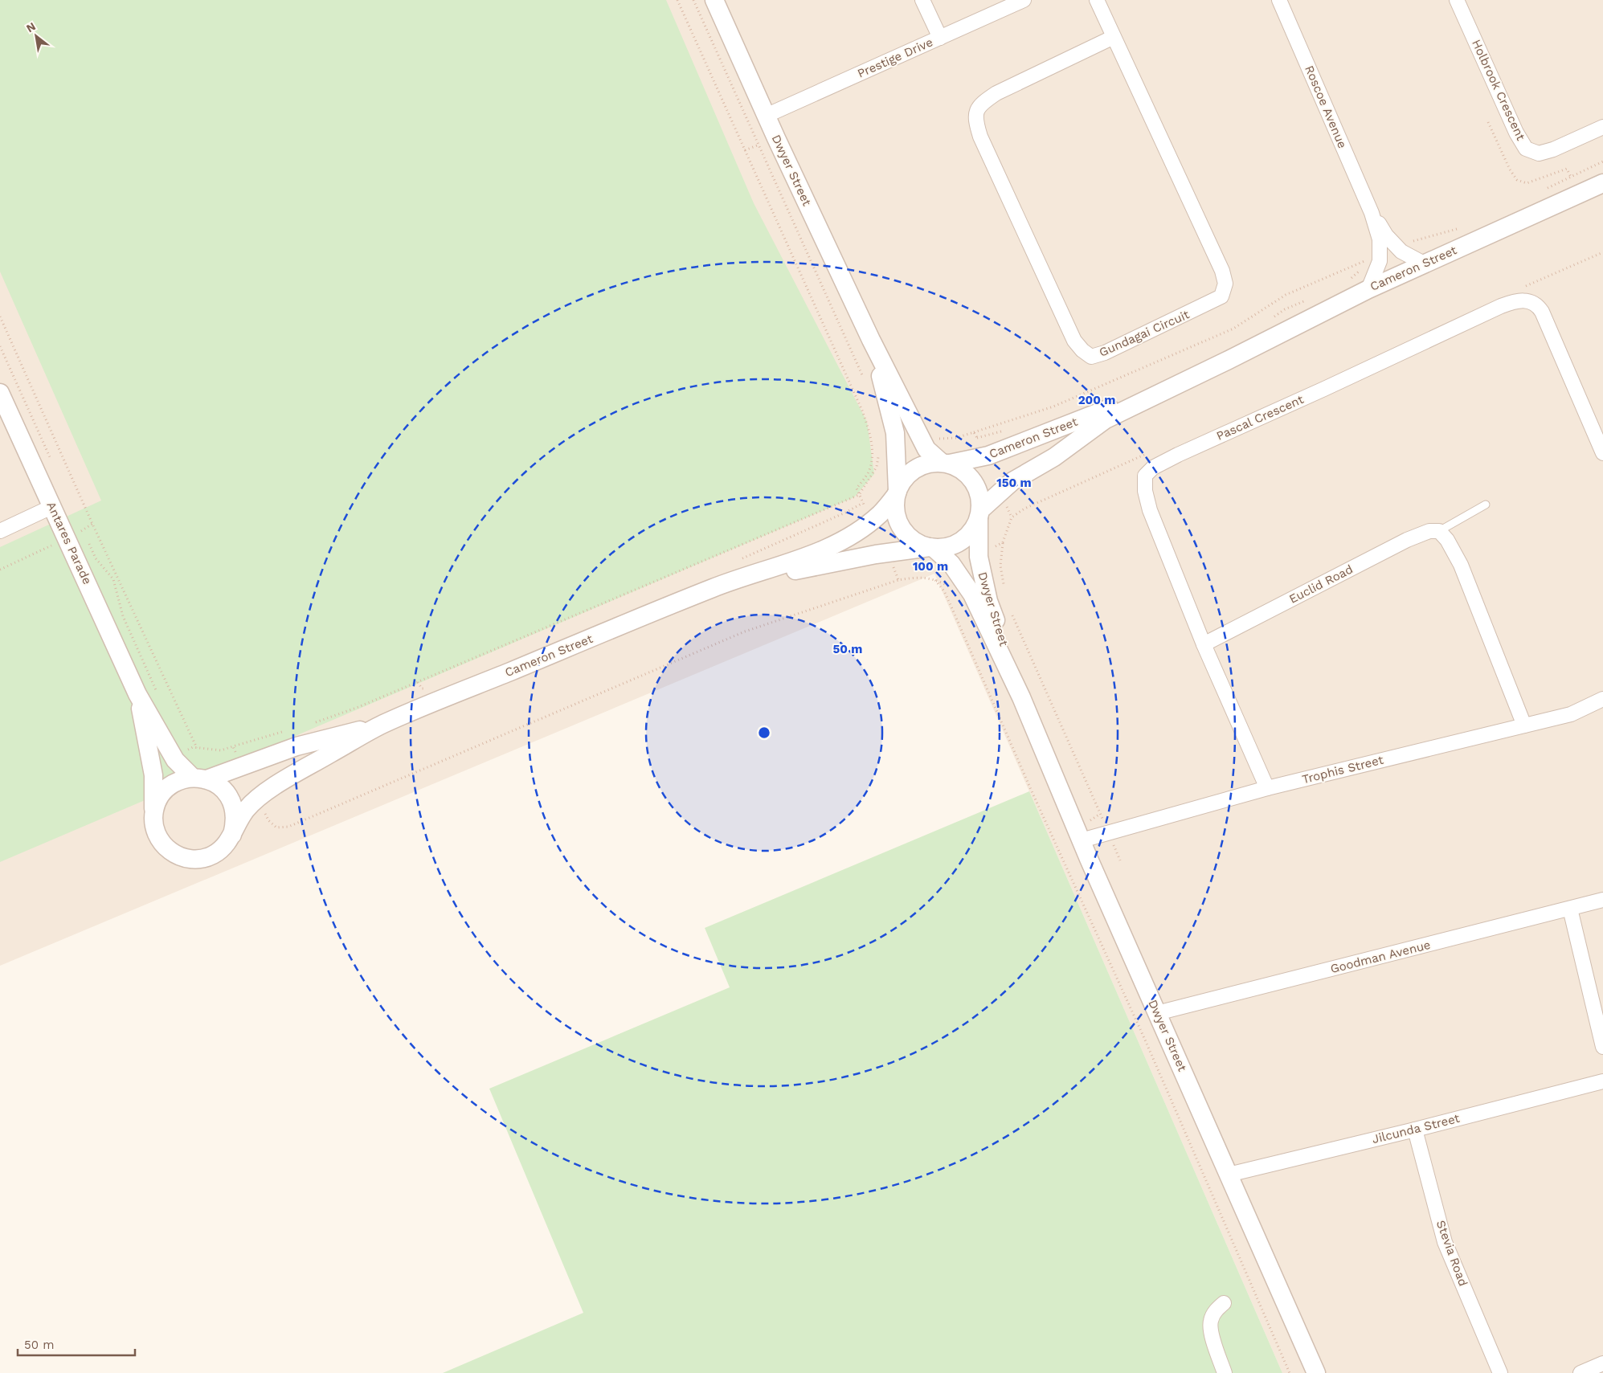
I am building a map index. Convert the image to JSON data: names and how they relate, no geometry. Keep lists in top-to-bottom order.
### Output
{
  "streets": {
    "street": [
      "Prestige Drive",
      "Holbrook Crescent",
      "Roscoe Avenue",
      "Dwyer Street",
      "Cameron Street",
      "Gundagai Circuit",
      "Pascal Crescent",
      "Antares Parade",
      "Euclid Road",
      "Trophis Street",
      "Goodman Avenue",
      "Jilcunda Street",
      "Stevia Road"
    ]
  },
  "crossings": [
    ["Prestige Drive", "Dwyer Street"],
    ["Dwyer Street", "Cameron Street"],
    ["Dwyer Street", "Trophis Street"],
    ["Dwyer Street", "Goodman Avenue"],
    ["Dwyer Street", "Jilcunda Street"],
    ["Cameron Street", "Antares Parade"],
    ["Pascal Crescent", "Euclid Road"],
    ["Pascal Crescent", "Trophis Street"],
    ["Jilcunda Street", "Stevia Road"]
  ],
  "scale_bar": "50 m",
  "north": "top left",
  "rings": [
    "200 m",
    "150 m",
    "100 m",
    "50 m"
  ]
}
